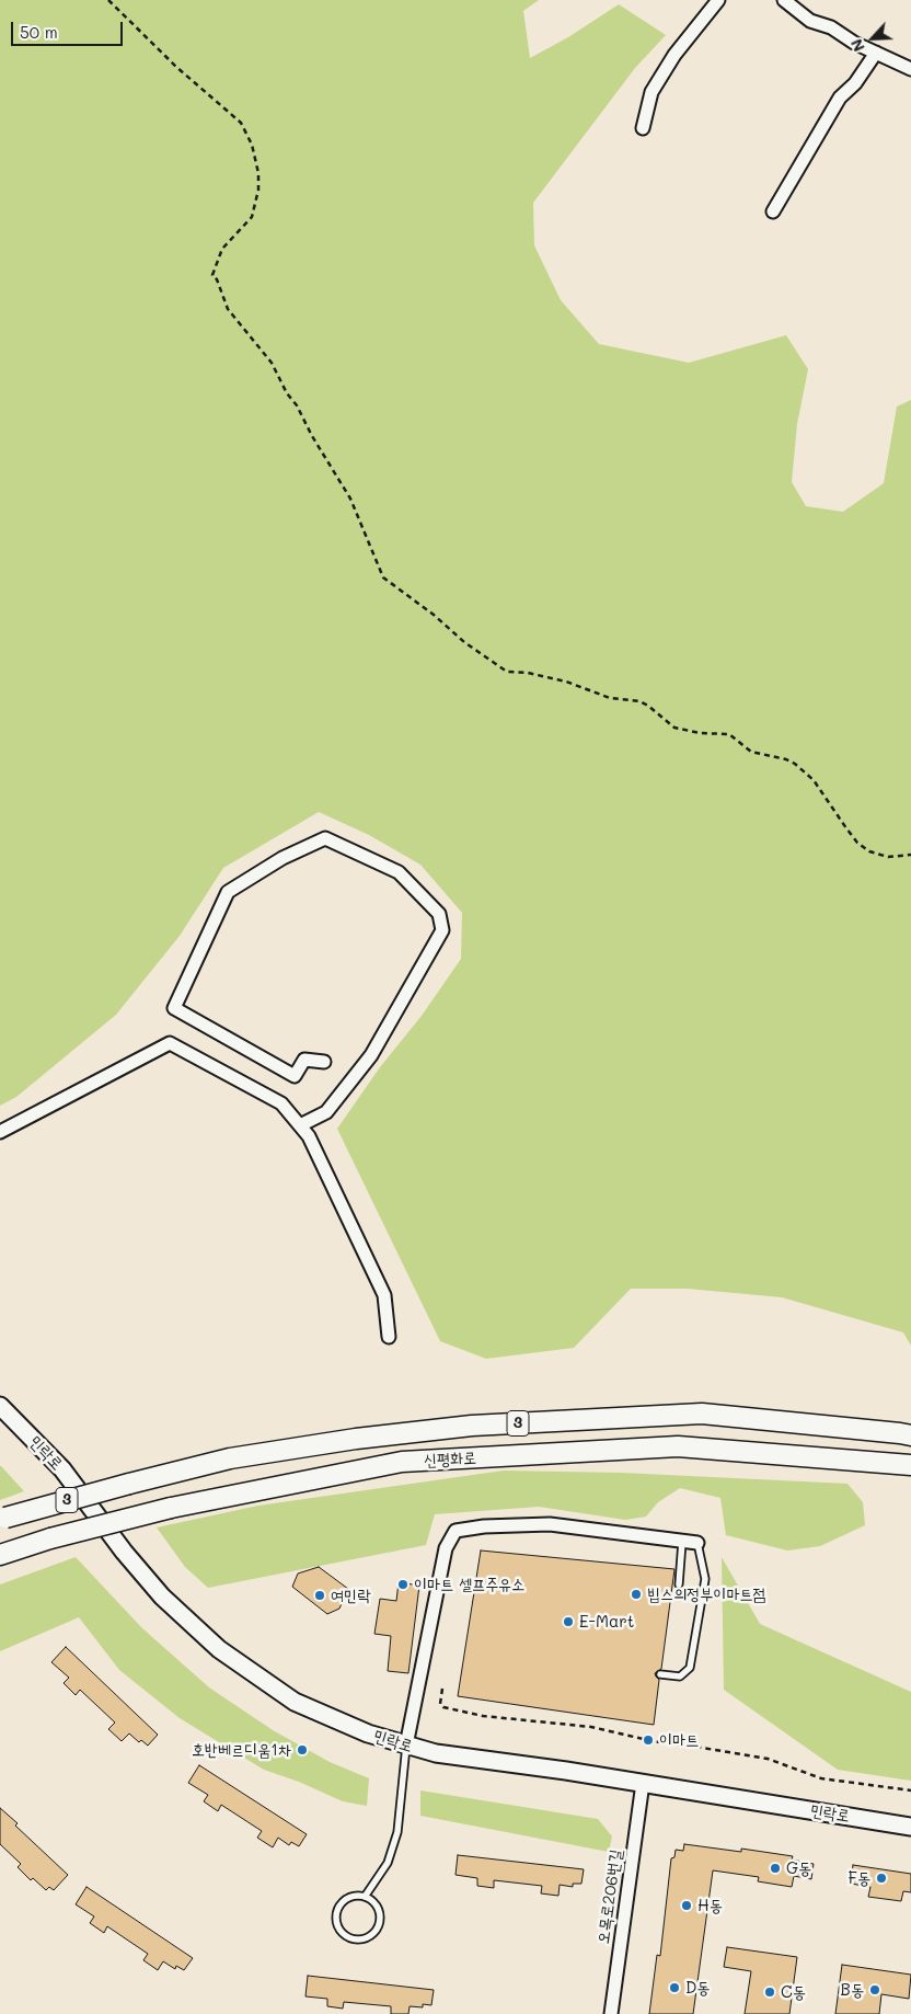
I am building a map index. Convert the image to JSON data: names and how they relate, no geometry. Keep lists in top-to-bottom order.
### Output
{
  "streets": {
    "highway": ["3", "신평화로"],
    "main road": ["민락로"],
    "street": ["오목로206번길"]
  },
  "crossings": [
    ["민락로", "오목로206번길"]
  ],
  "places": [
    "이마트 셀프주유소",
    "빕스의정부이마트점",
    "여민락",
    "E-Mart",
    "이마트",
    "호반베르디움1차",
    "G동",
    "F동",
    "H동",
    "D동",
    "B동",
    "C동"
  ],
  "scale_bar": "50 m",
  "north": "bottom left"
}
